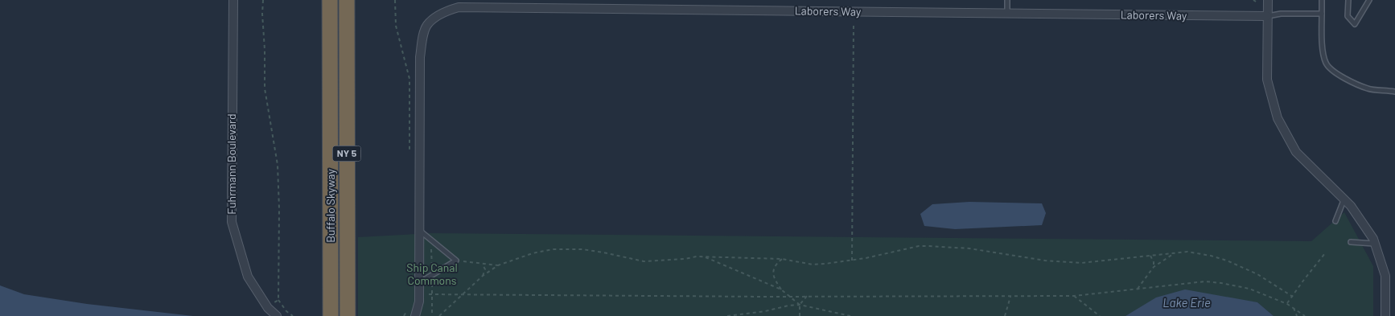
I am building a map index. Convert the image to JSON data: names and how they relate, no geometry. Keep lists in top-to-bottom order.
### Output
{
  "streets": {
    "highway": ["NY 5", "Buffalo Skyway"],
    "street": ["Laborers Way", "Fuhrmann Boulevard"]
  },
  "water": ["Lake Erie"],
  "parks": ["Ship Canal Commons"]
}
